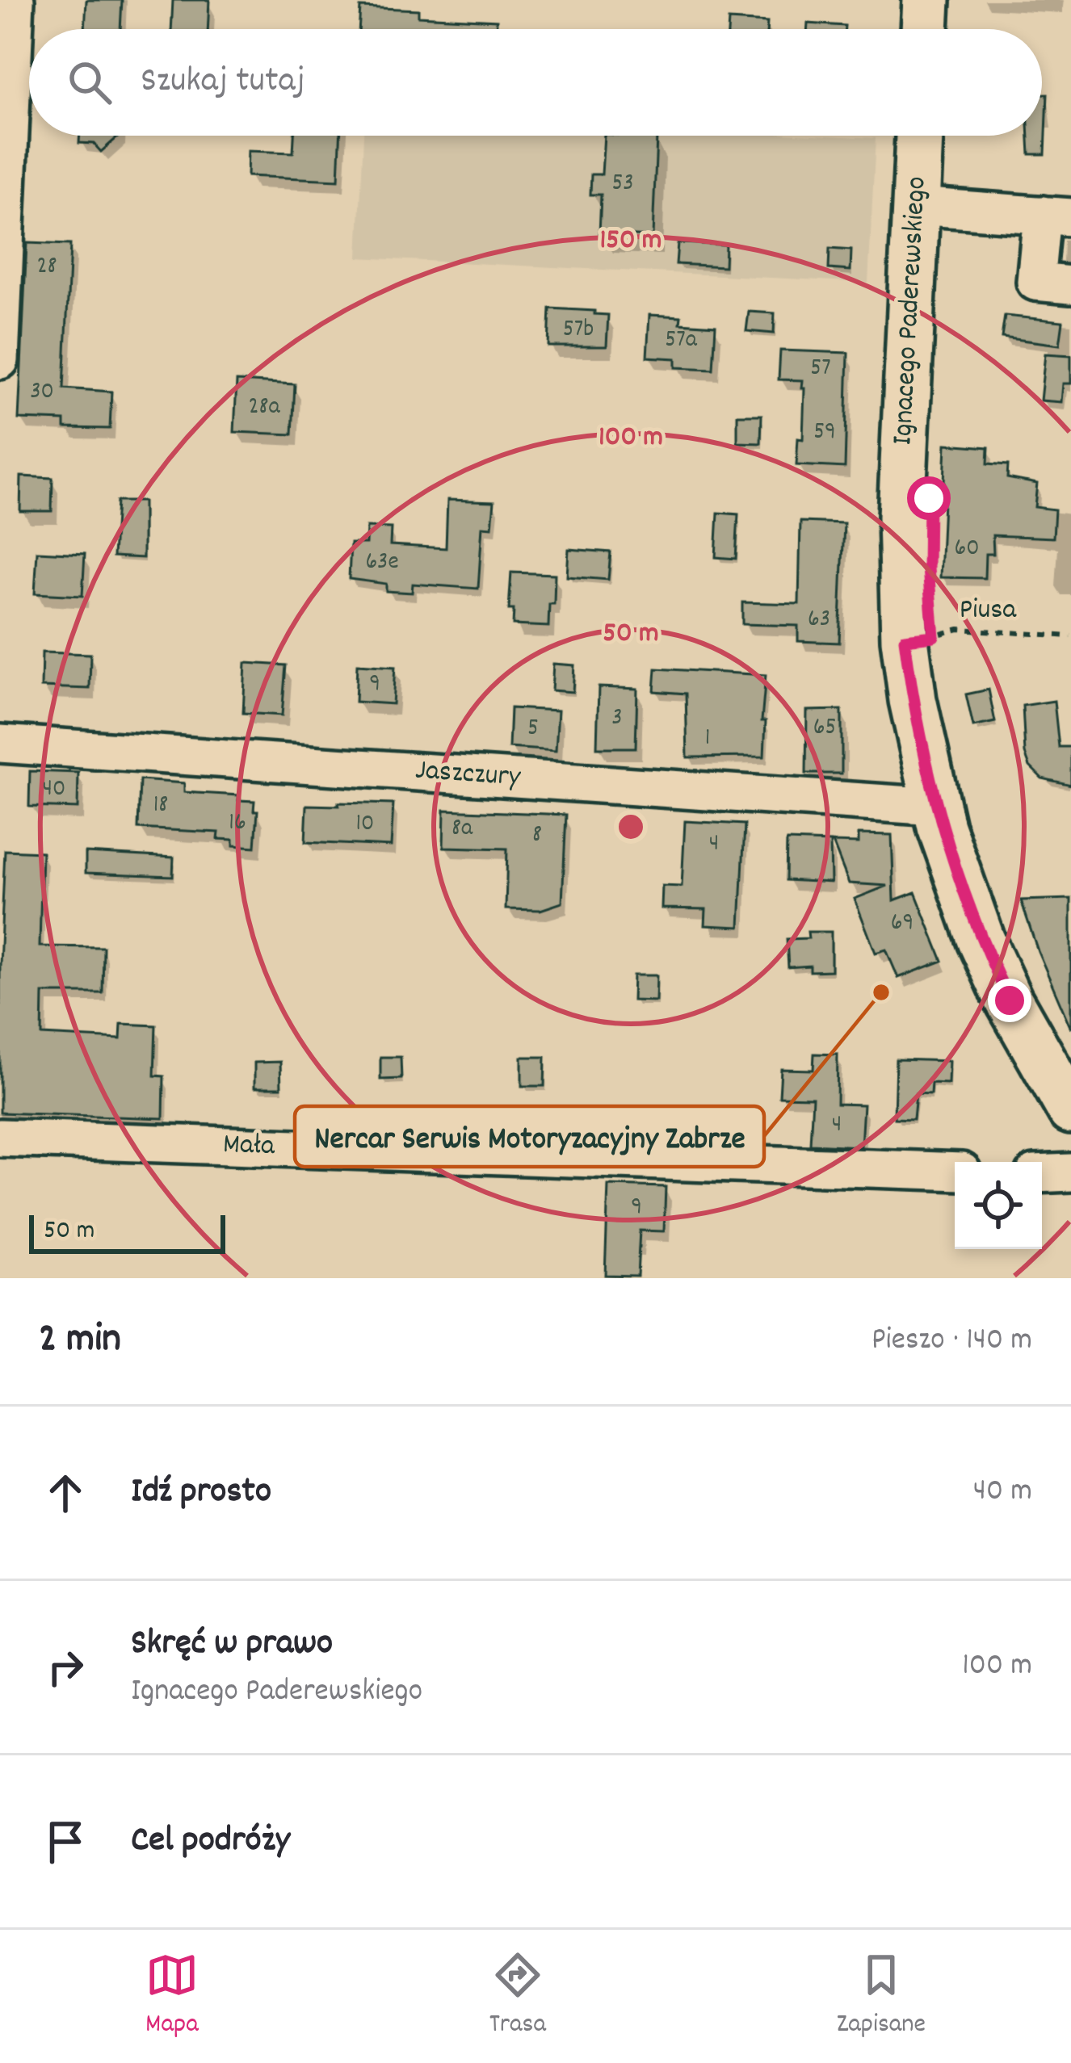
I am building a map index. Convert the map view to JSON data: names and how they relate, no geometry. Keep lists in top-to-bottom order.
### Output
{
  "streets": {
    "main road": ["Ignacego Paderewskiego"],
    "street": ["Jaszczury", "Mała"],
    "path": ["Piusa"]
  },
  "crossings": [
    ["Ignacego Paderewskiego", "Piusa"],
    ["Ignacego Paderewskiego", "Jaszczury"]
  ],
  "places": ["Nercar Serwis Motoryzacyjny Zabrze"],
  "house_numbers": [
    "53",
    "28",
    "57b",
    "57a",
    "57",
    "30",
    "28a",
    "59",
    "60",
    "63e",
    "63",
    "9",
    "3",
    "65",
    "5",
    "1",
    "40",
    "18",
    "16",
    "10",
    "8a",
    "8",
    "4",
    "69",
    "4",
    "9"
  ],
  "scale_bar": "50 m",
  "page": {
    "search": "Szukaj tutaj",
    "scale": "50 m",
    "heading": ["2 min", "Pieszo · 140 m"],
    "list": [
      ["Idź prosto", "40 m"],
      ["Skręć w prawo", "Ignacego Paderewskiego", "100 m"],
      "Cel podróży"
    ],
    "nav": ["Mapa", "Trasa", "Zapisane"]
  },
  "rings": ["150 m", "100 m", "50 m"]
}
